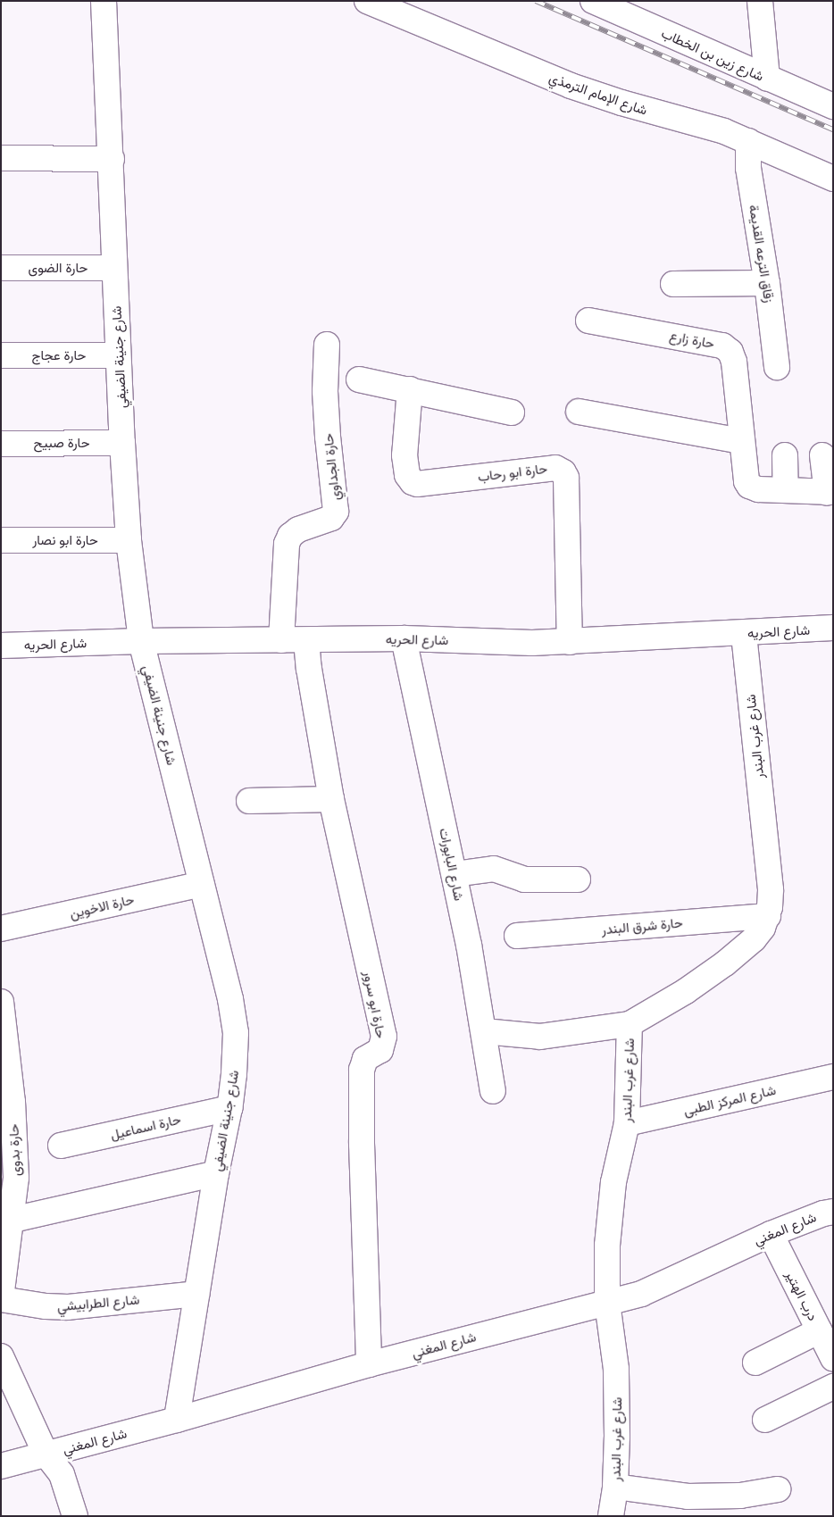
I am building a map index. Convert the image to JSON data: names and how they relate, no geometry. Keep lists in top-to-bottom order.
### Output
{
  "streets": {
    "street": [
      "شارع زين بن الخطاب",
      "شارع الإمام الترمذي",
      "زقاق الترعه القديمة",
      "حارة الضوى",
      "حارة زارع",
      "حارة عجاج",
      "شارع جنينة الضيفي",
      "حارة صبيح",
      "حارة الجداوي",
      "حارة ابو رحاب",
      "حارة ابو نصار",
      "شارع الحريه",
      "شارع غرب البندر",
      "شارع البابورات",
      "حارة الاخوين",
      "حارة شرق البندر",
      "حارة ابو سرور",
      "شارع المركز الطبى",
      "حارة اسماعيل",
      "حارة بدوى",
      "شارع المغني",
      "درب الهتير",
      "شارع الطرابيشي"
    ]
  },
  "crossings": [
    ["شارع الإمام الترمذي", "زقاق الترعه القديمة"],
    ["حارة الضوى", "شارع جنينة الضيفي"],
    ["حارة عجاج", "شارع جنينة الضيفي"],
    ["شارع جنينة الضيفي", "حارة صبيح"],
    ["شارع جنينة الضيفي", "حارة ابو نصار"],
    ["شارع جنينة الضيفي", "شارع الحريه"],
    ["شارع جنينة الضيفي", "حارة الاخوين"],
    ["شارع جنينة الضيفي", "حارة اسماعيل"],
    ["شارع جنينة الضيفي", "شارع المغني"],
    ["شارع جنينة الضيفي", "شارع الطرابيشي"],
    ["حارة الجداوي", "شارع الحريه"],
    ["حارة ابو رحاب", "شارع الحريه"],
    ["شارع الحريه", "شارع غرب البندر"],
    ["شارع الحريه", "شارع البابورات"],
    ["شارع الحريه", "حارة ابو سرور"],
    ["شارع غرب البندر", "حارة شرق البندر"],
    ["شارع غرب البندر", "شارع المركز الطبى"],
    ["شارع غرب البندر", "شارع المغني"],
    ["حارة ابو سرور", "شارع المغني"],
    ["حارة بدوى", "شارع الطرابيشي"],
    ["شارع المغني", "درب الهتير"]
  ]
}
